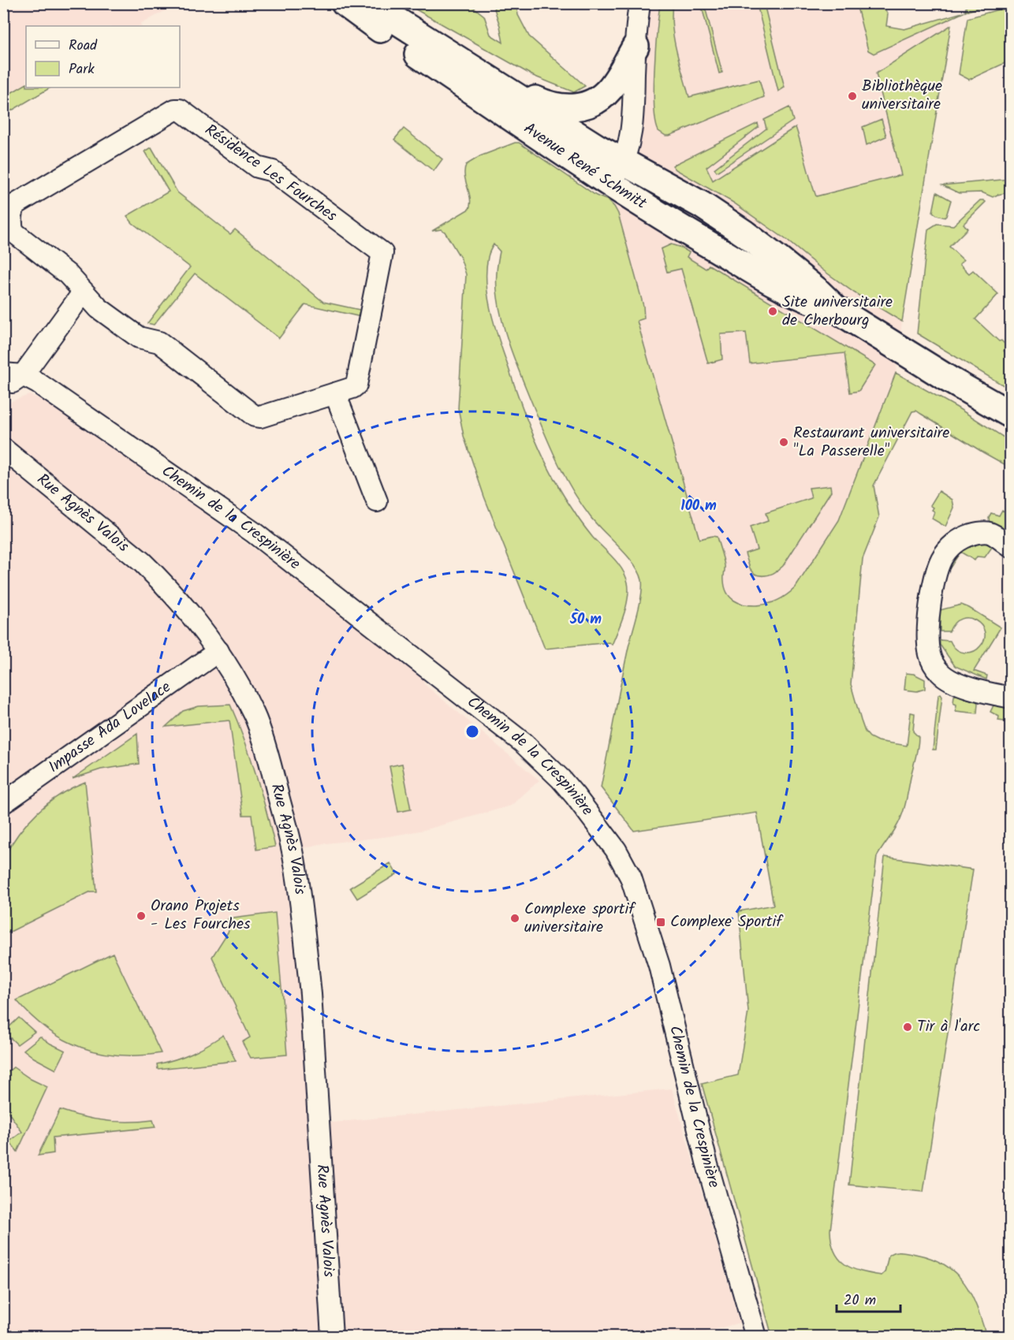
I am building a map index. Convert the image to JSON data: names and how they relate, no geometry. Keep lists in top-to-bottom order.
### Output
{
  "streets": {
    "main road": ["Avenue René Schmitt"],
    "street": [
      "Résidence Les Fourches",
      "Rue Agnès Valois",
      "Chemin de la Crespinière",
      "Impasse Ada Lovelace"
    ]
  },
  "crossings": [
    ["Rue Agnès Valois", "Impasse Ada Lovelace"]
  ],
  "places": {
    "other": [
      "Bibliothèque universitaire",
      "Site universitaire de Cherbourg",
      "Restaurant universitaire \"La Passerelle\"",
      "Orano Projets - Les Fourches",
      "Complexe sportif universitaire",
      "Tir à l'arc"
    ],
    "transit": ["Complexe Sportif"]
  },
  "legend": ["Road", "Park"],
  "scale_bar": "20 m",
  "rings": ["100 m", "50 m"]
}
